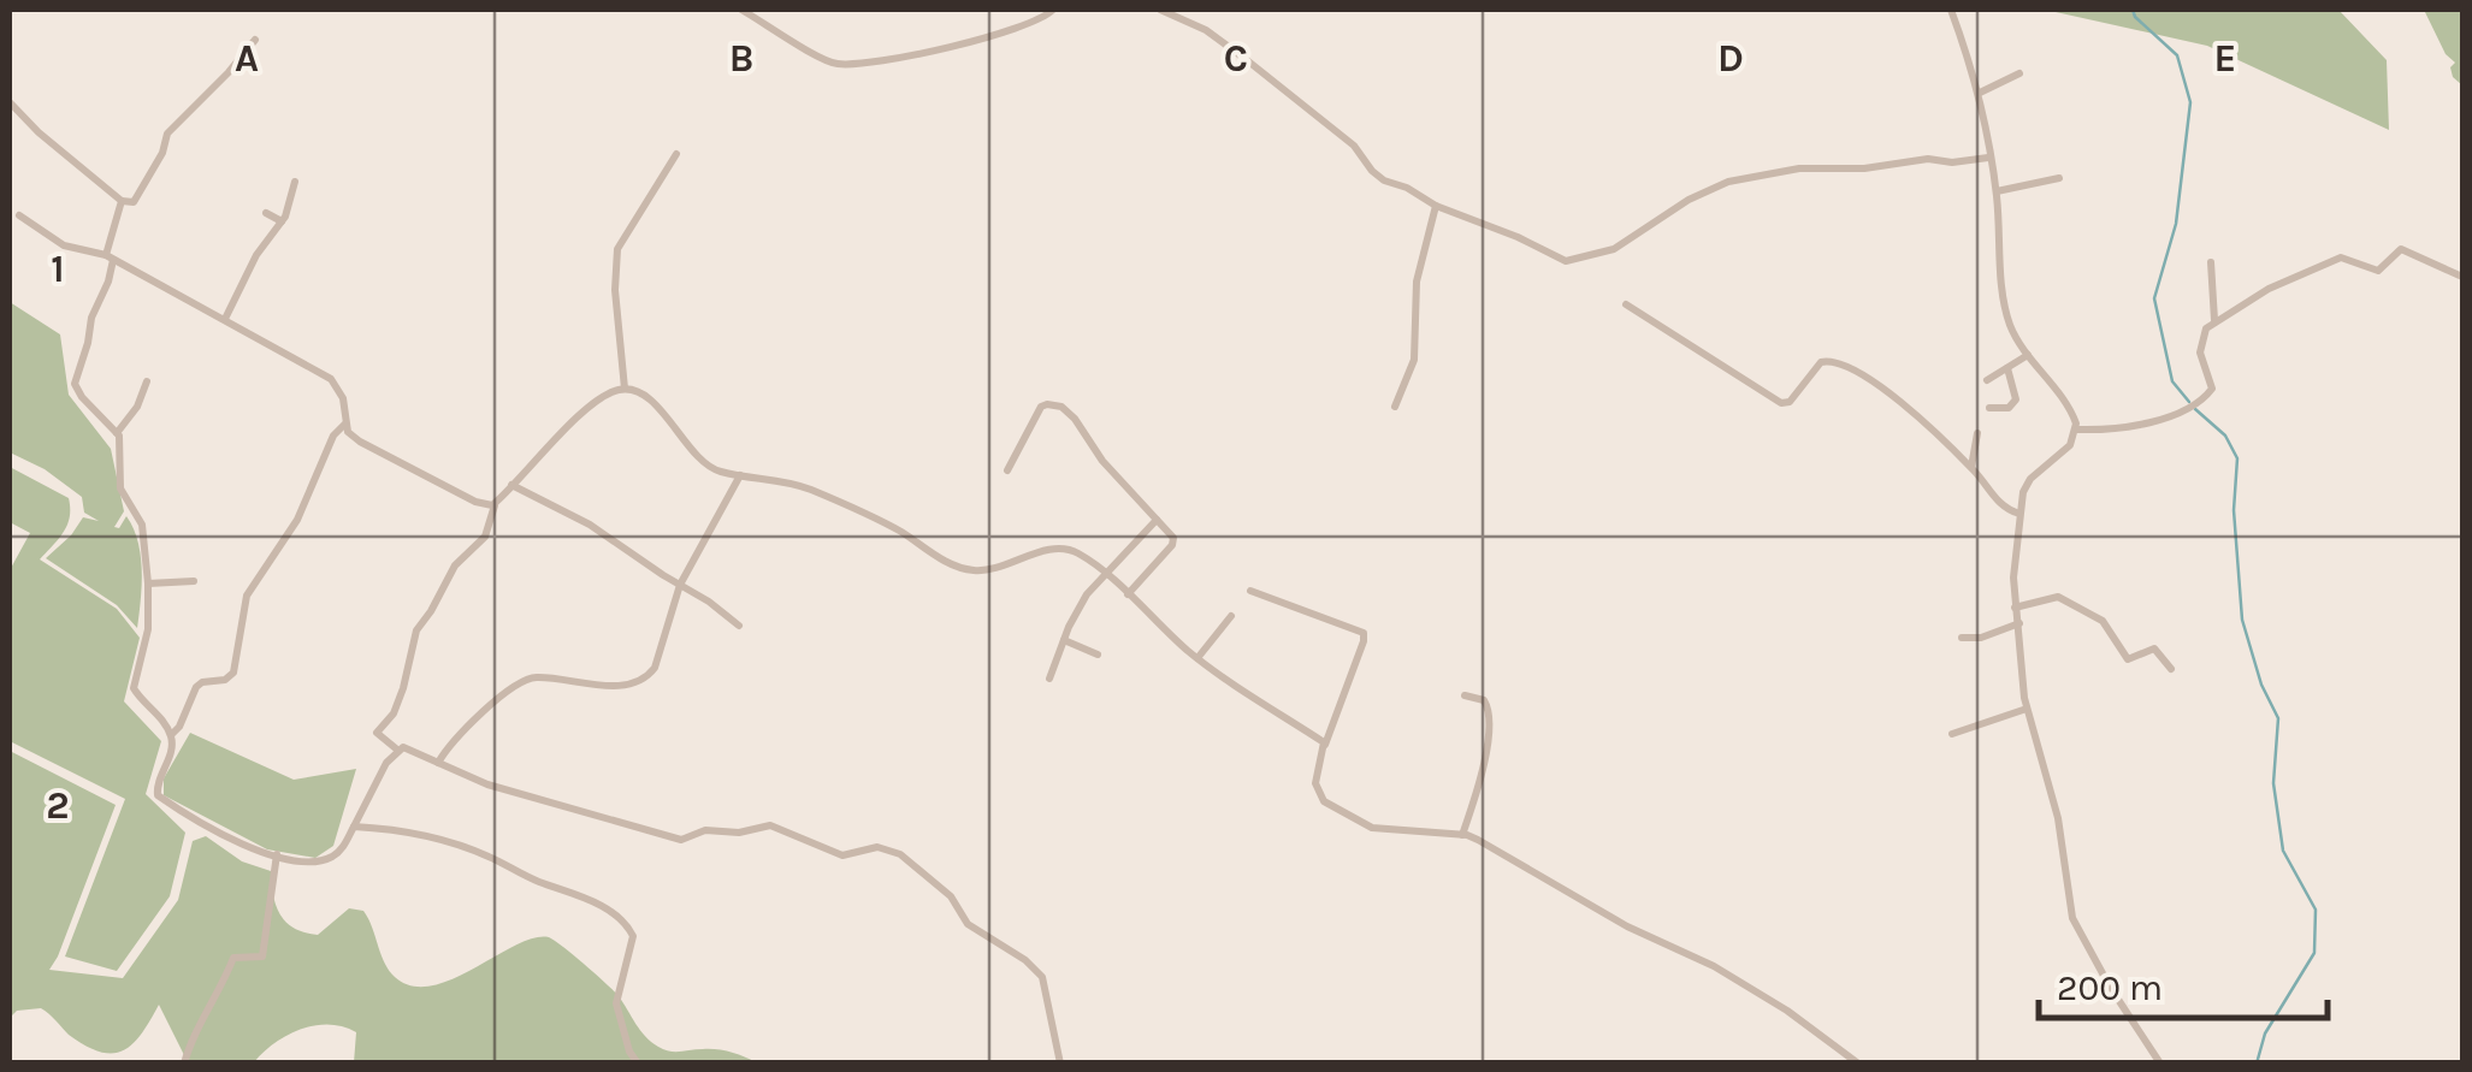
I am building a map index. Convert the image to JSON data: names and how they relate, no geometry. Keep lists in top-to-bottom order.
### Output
{
  "scale_bar": "200 m",
  "grid": {
    "columns": [
      "A",
      "B",
      "C",
      "D",
      "E"
    ],
    "rows": ["1", "2"]
  }
}
